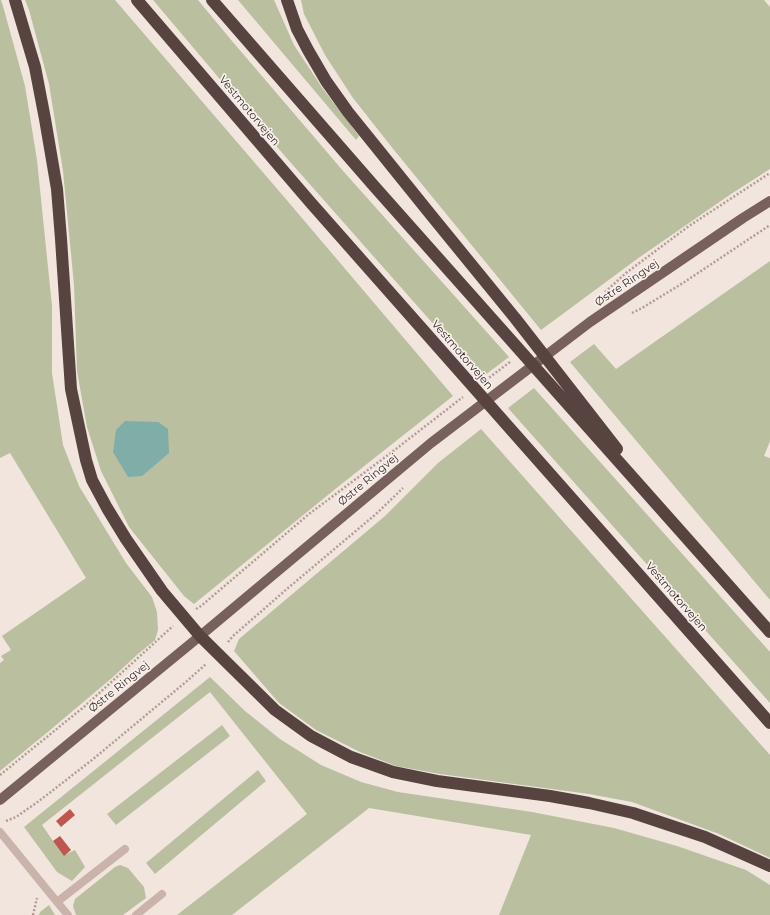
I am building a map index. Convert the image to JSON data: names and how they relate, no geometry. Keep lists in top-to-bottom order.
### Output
{
  "streets": {
    "highway": ["Vestmotorvejen"],
    "main road": ["Østre Ringvej"]
  }
}
